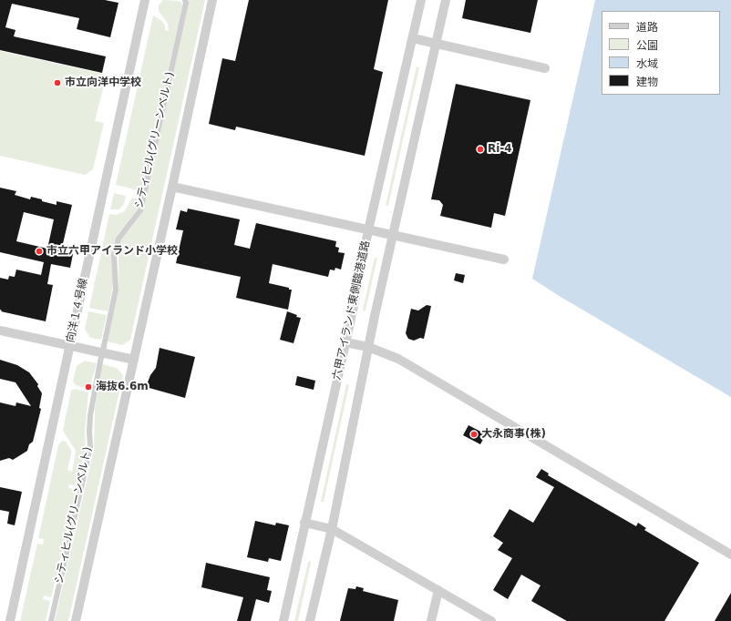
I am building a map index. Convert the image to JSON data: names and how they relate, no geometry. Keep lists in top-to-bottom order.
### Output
{
  "streets": {
    "street": ["シティヒル(グリーンベルト)", "向洋１４号線", "六甲アイランド東側臨港道路"]
  },
  "places": [
    "市立向洋中学校",
    "Ri-4",
    "市立六甲アイランド小学校",
    "海抜6.6m",
    "大永商事(株)"
  ],
  "legend": [
    "道路",
    "公園",
    "水域",
    "建物"
  ]
}
